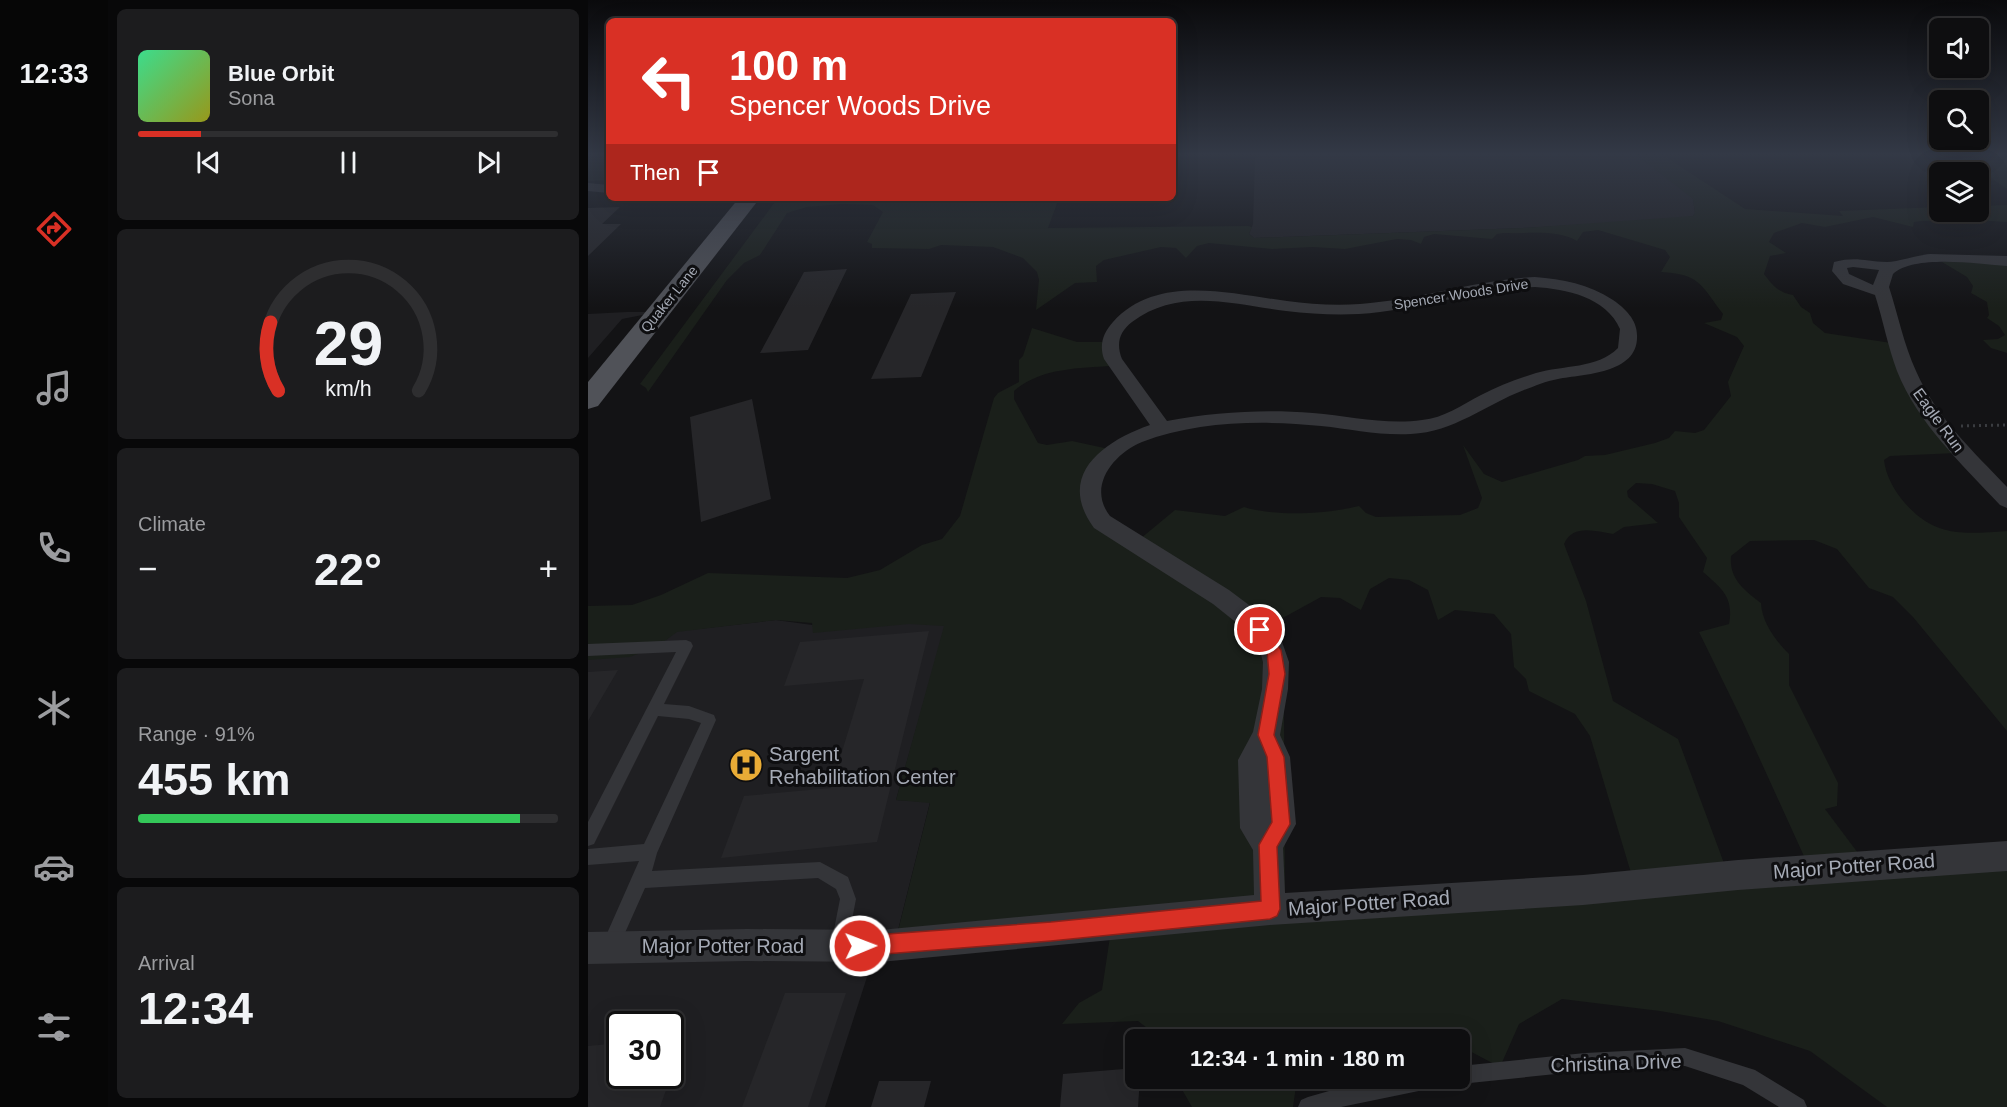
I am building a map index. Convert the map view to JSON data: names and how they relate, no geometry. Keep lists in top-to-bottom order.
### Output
{
  "streets": {
    "main road": ["Quaker Lane"],
    "street": ["Spencer Woods Drive", "Eagle Run", "Major Potter Road"],
    "lane": ["Christina Drive"]
  },
  "crossings": [
    ["Spencer Woods Drive", "Major Potter Road"]
  ],
  "places": {
    "hospital": ["Sargent Rehabilitation Center"]
  },
  "page": {
    "tabs": "12:33",
    "turn": ["100 m", "Spencer Woods Drive"],
    "song": ["Blue Orbit", "Sona"],
    "then": "Then",
    "tile": [
      "Climate",
      ["Range · 91%", "455 km"],
      ["Arrival", "12:34"]
    ],
    "heat": ["−", "22°", "+"],
    "limit": "30",
    "trip": "12:34 · 1 min · 180 m",
    "gauge": ["29", "km/h"]
  }
}
